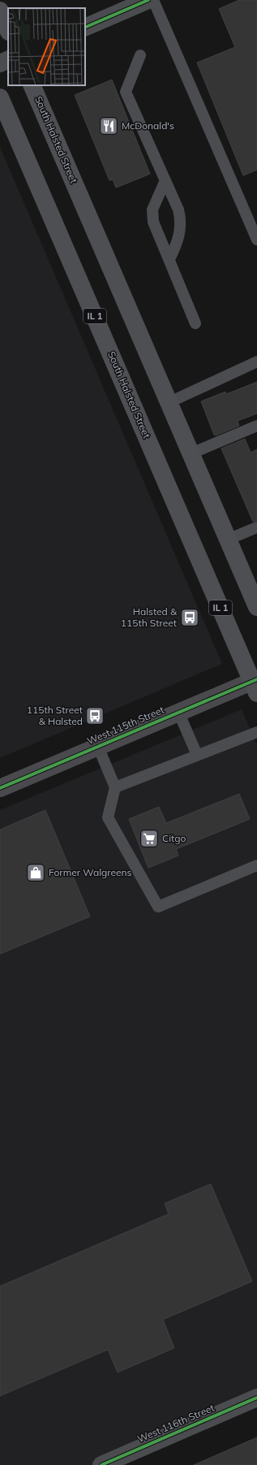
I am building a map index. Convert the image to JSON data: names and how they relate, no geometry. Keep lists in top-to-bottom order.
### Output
{
  "streets": {
    "main road": ["South Halsted Street", "IL 1"],
    "street": ["West 115th Street", "West 116th Street"]
  },
  "crossings": [
    ["South Halsted Street", "West 115th Street"]
  ],
  "places": {
    "restaurant": ["McDonald's"],
    "bus stop": ["Halsted & 115th Street", "115th Street & Halsted"],
    "supermarket": ["Citgo"],
    "shop": ["Former Walgreens"]
  }
}
